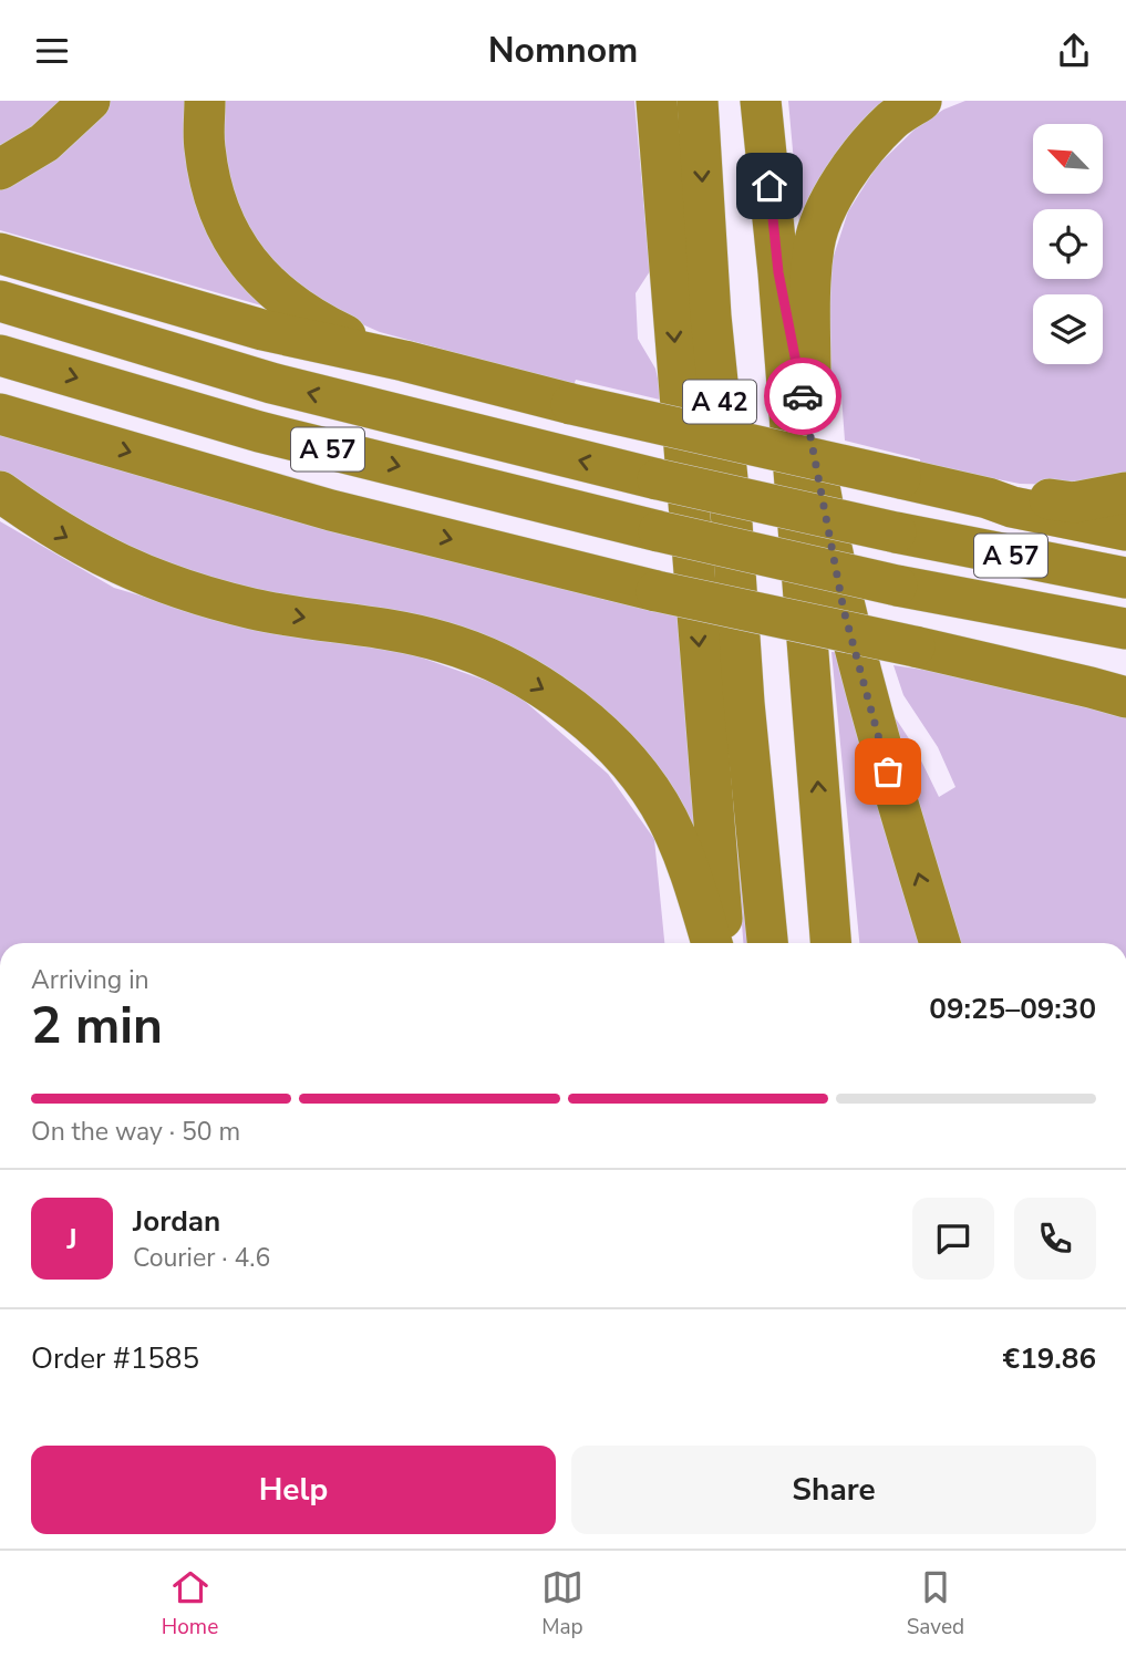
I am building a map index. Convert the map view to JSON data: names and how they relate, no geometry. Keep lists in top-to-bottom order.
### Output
{
  "streets": {
    "highway": ["A 42", "A 57"]
  },
  "north": "top left",
  "page": {
    "header": "Nomnom",
    "heading": ["2 min", "Arriving in", "09:25–09:30"],
    "panel": [
      "Jordan",
      "Courier · 4.6",
      "Order #1585",
      "€19.86"
    ],
    "bar": "On the way · 50 m",
    "round": "J",
    "buttons": ["Help", "Share"],
    "tabs": ["Home", "Map", "Saved"]
  }
}
